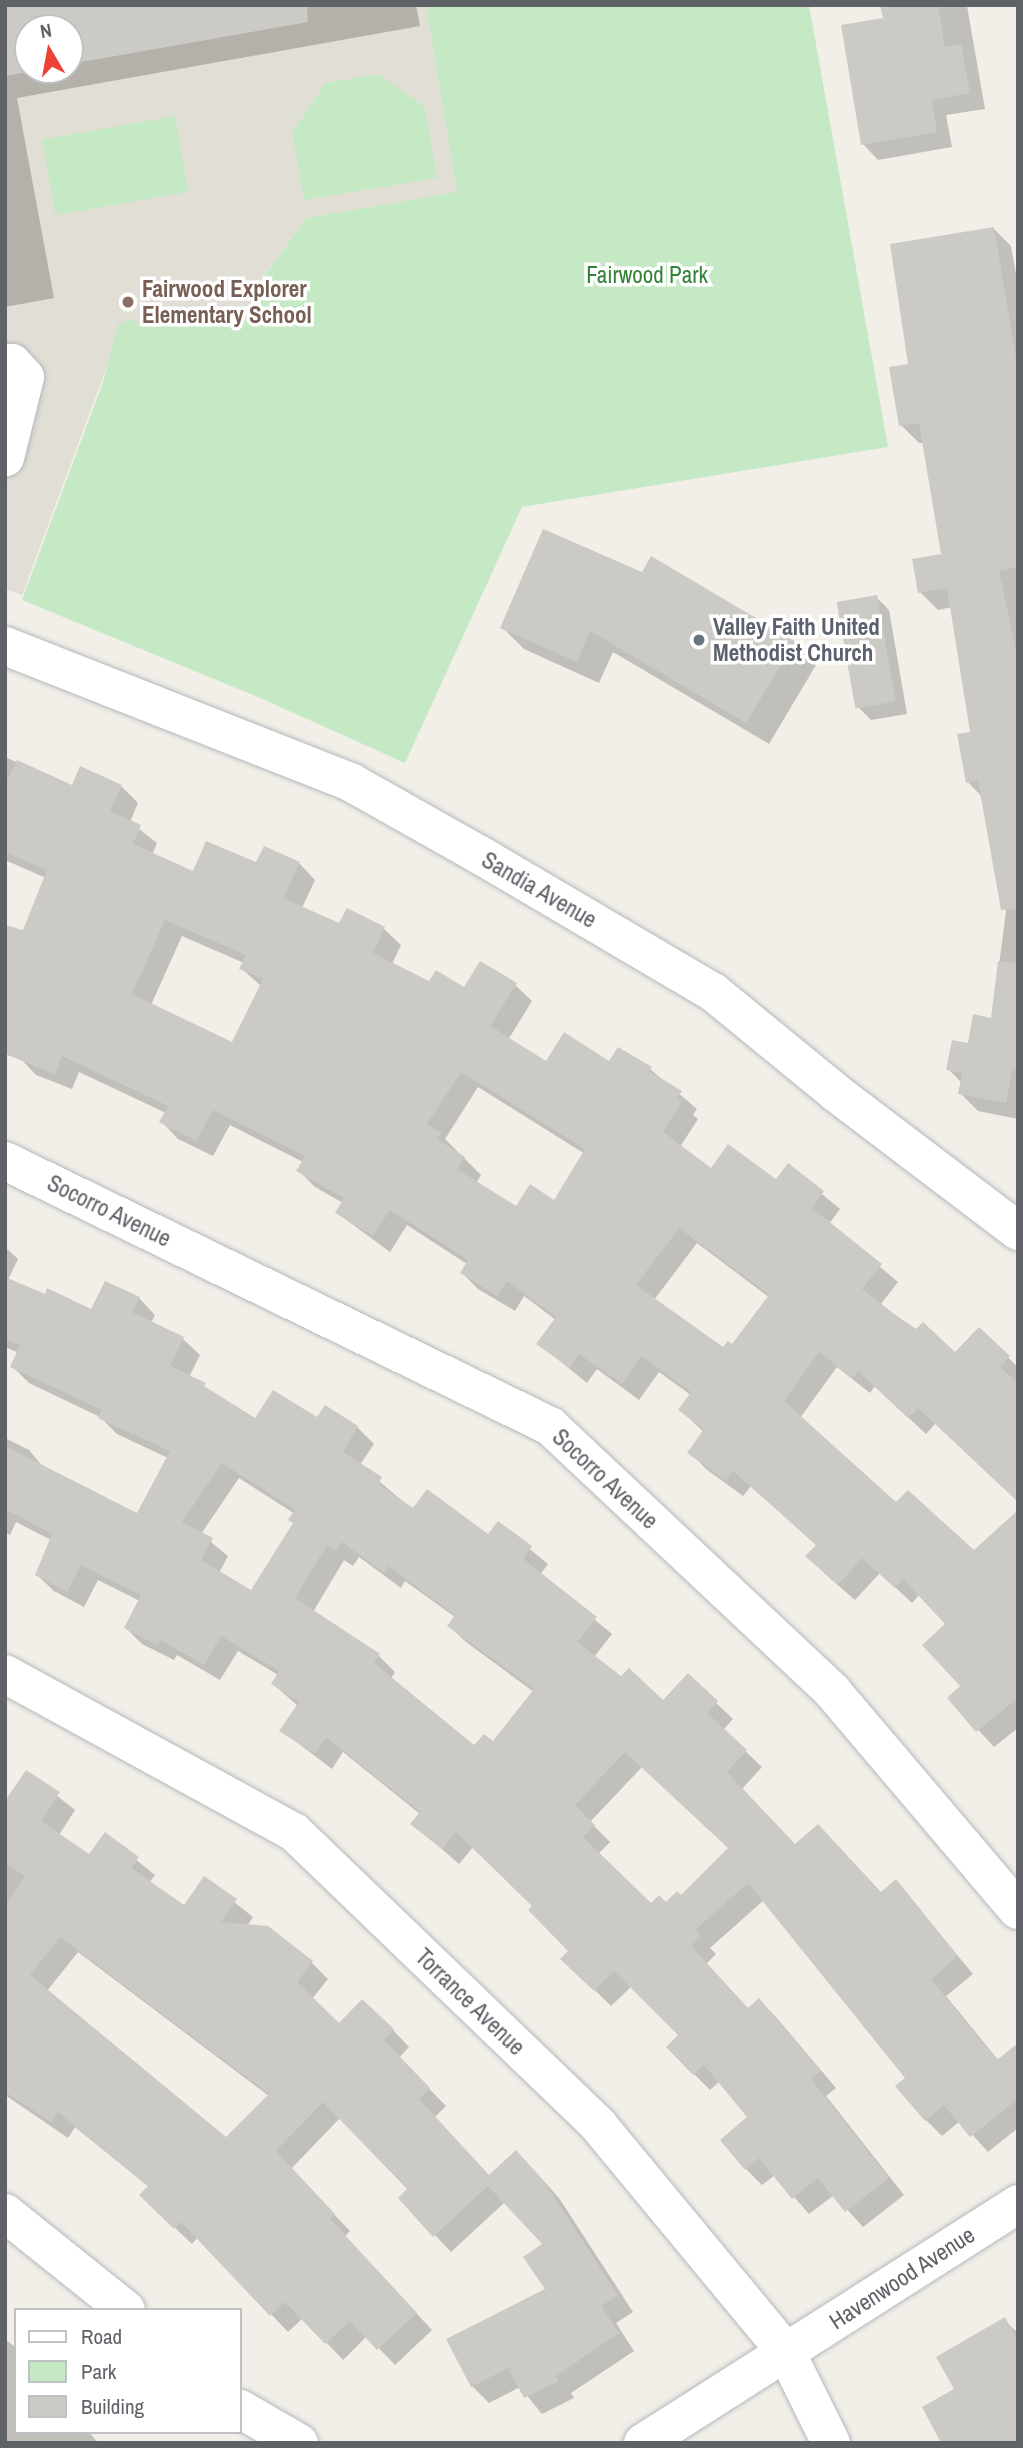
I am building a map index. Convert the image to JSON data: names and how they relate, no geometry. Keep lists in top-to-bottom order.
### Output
{
  "streets": {
    "street": [
      "Sandia Avenue",
      "Socorro Avenue",
      "Torrance Avenue",
      "Havenwood Avenue"
    ]
  },
  "crossings": [
    ["Torrance Avenue", "Havenwood Avenue"]
  ],
  "parks": ["Fairwood Park"],
  "places": ["Fairwood Explorer Elementary School", "Valley Faith United Methodist Church"],
  "legend": ["Road", "Park", "Building"],
  "north": "top"
}
